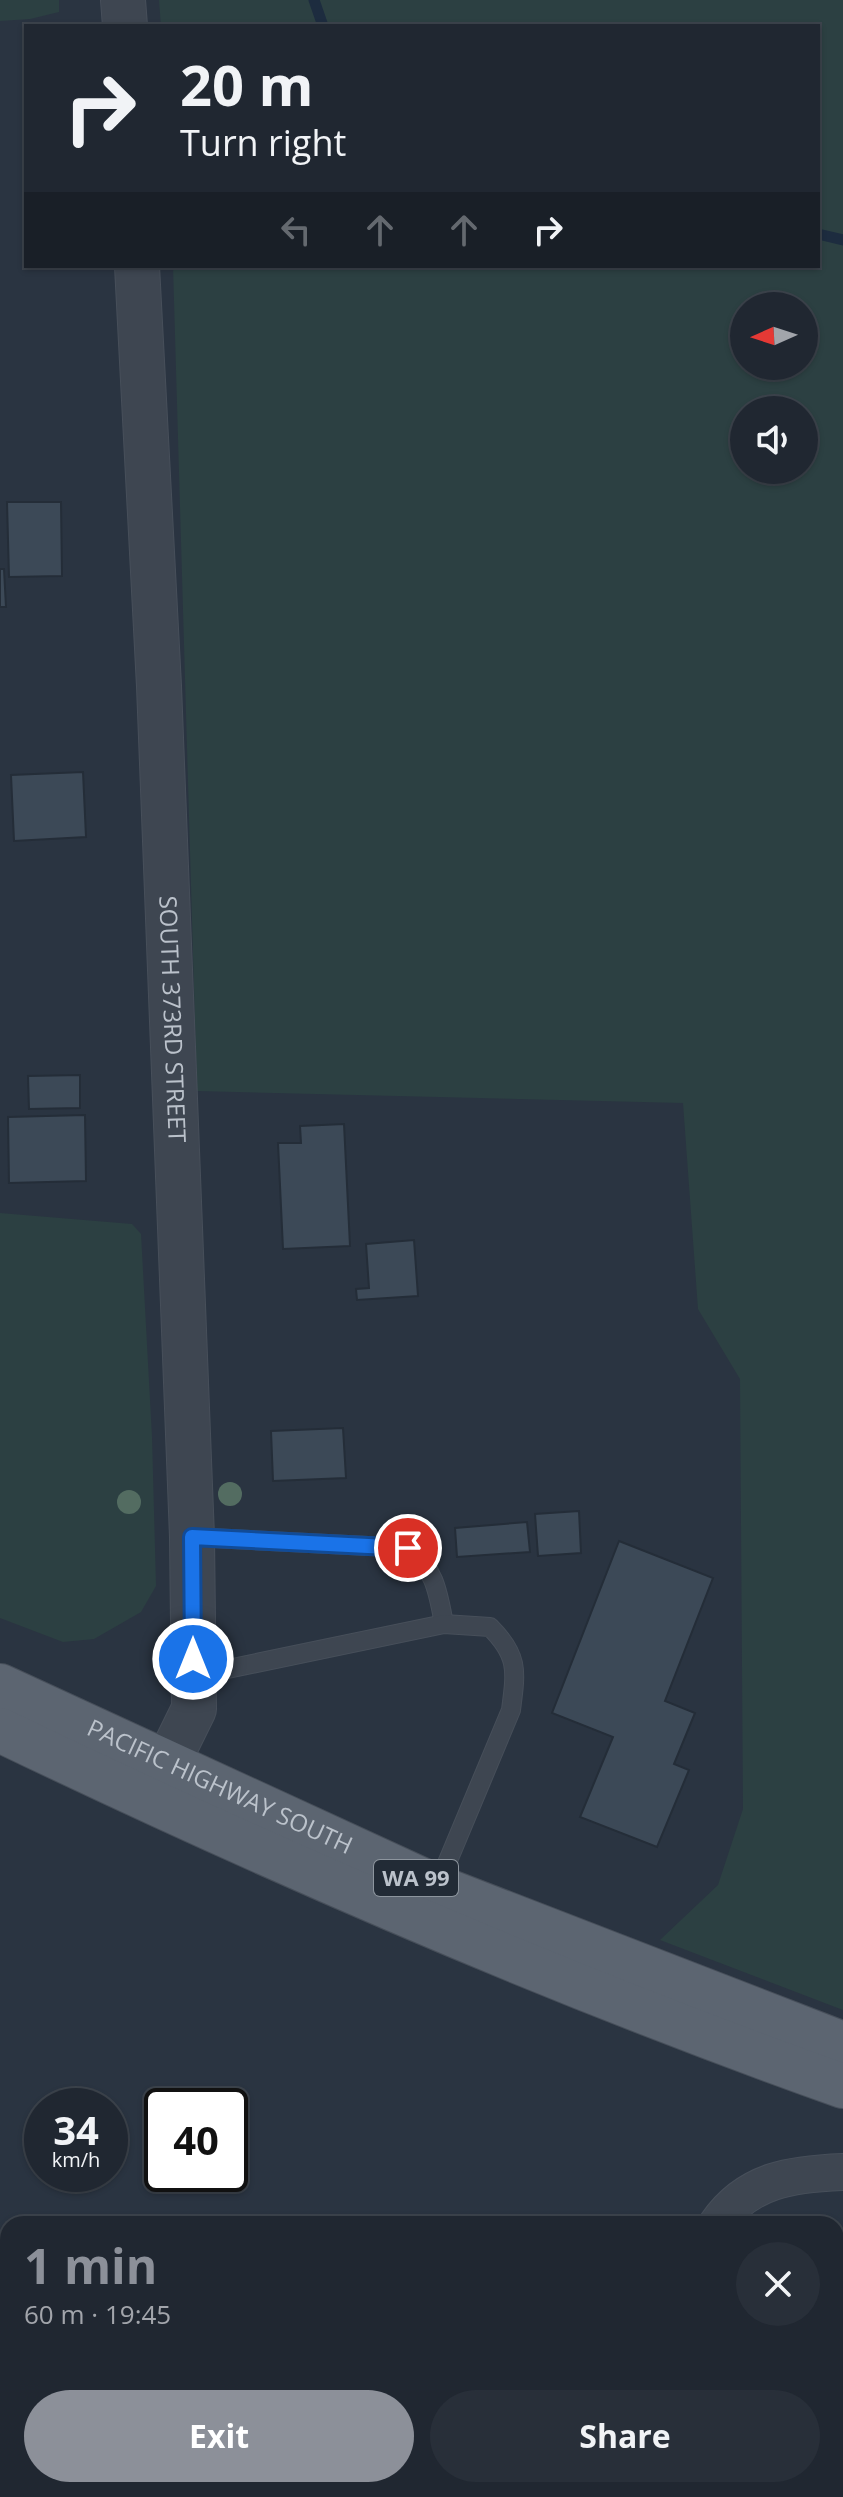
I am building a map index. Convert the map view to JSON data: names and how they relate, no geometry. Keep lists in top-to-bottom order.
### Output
{
  "streets": {
    "main road": ["PACIFIC HIGHWAY SOUTH", "WA 99"],
    "street": ["SOUTH 373RD STREET"]
  },
  "crossings": [
    ["SOUTH 373RD STREET", "PACIFIC HIGHWAY SOUTH"]
  ],
  "north": "left",
  "page": {
    "turn": ["20 m", "Turn right"],
    "speed": "34 km/h",
    "limit": "40",
    "heading": ["1 min", "60 m · 19:45"],
    "buttons": ["Exit", "Share"]
  }
}
